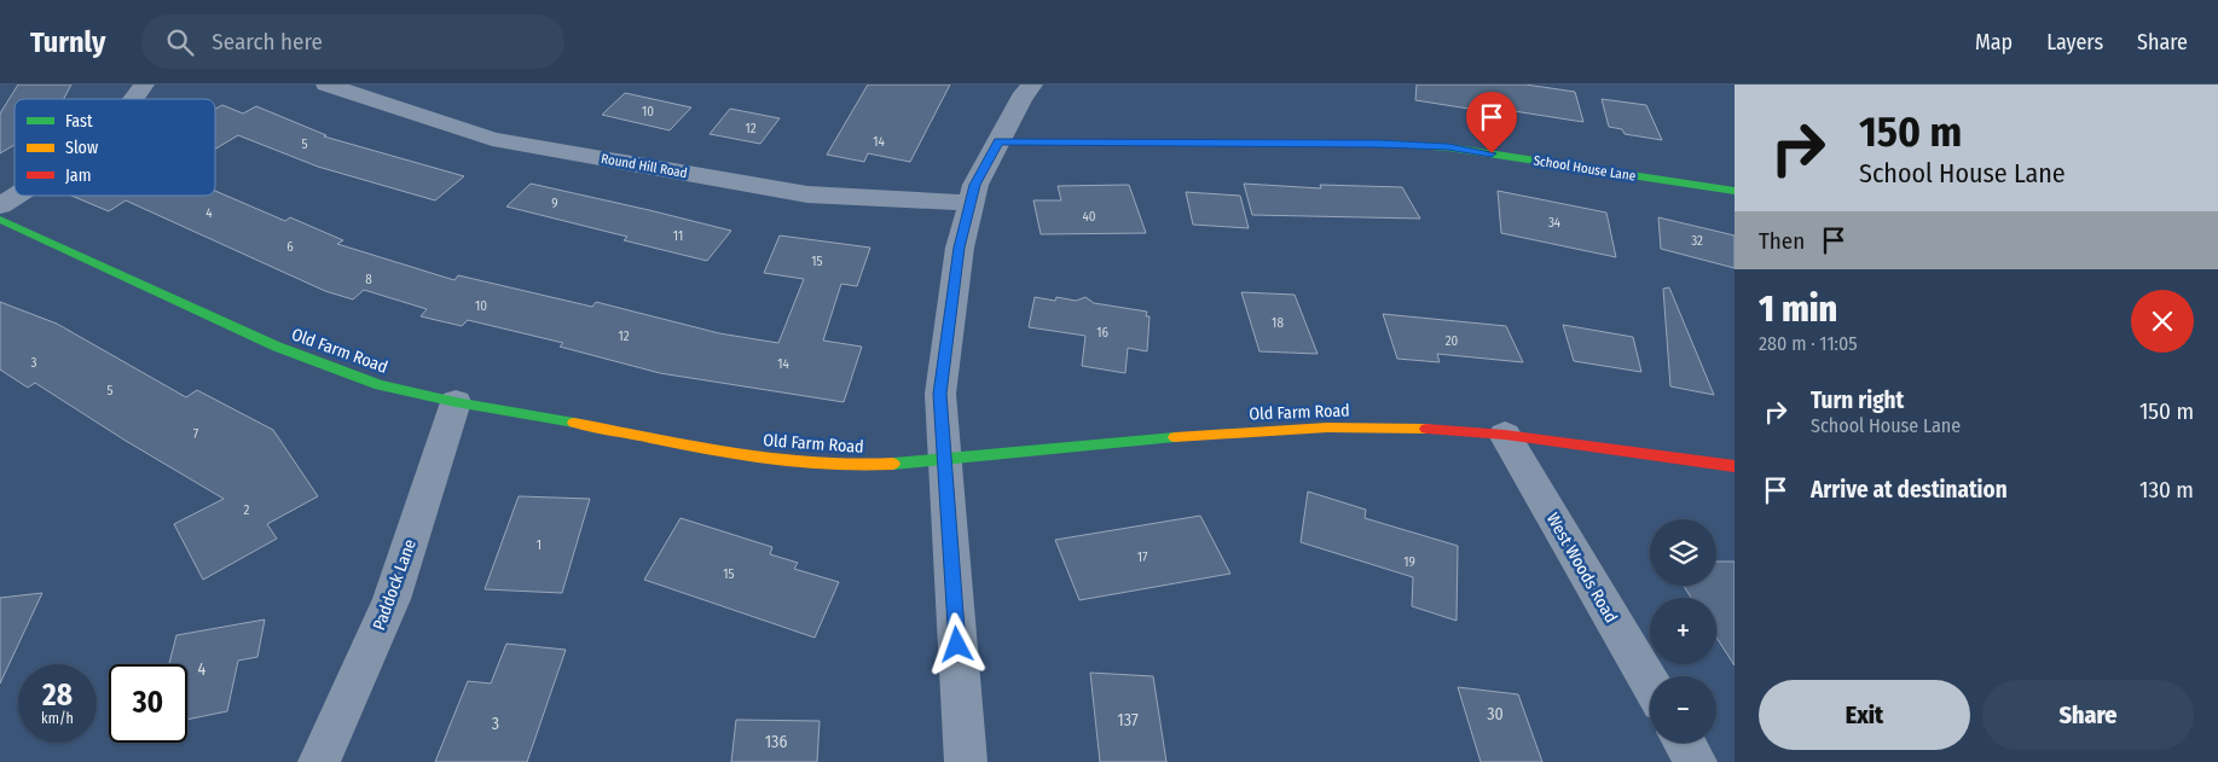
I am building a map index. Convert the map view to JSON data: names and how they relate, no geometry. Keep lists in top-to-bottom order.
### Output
{
  "streets": {
    "street": [
      "Round Hill Road",
      "School House Lane",
      "Old Farm Road",
      "West Woods Road",
      "Paddock Lane"
    ]
  },
  "crossings": [
    ["Old Farm Road", "West Woods Road"],
    ["Old Farm Road", "Paddock Lane"]
  ],
  "house_numbers": [
    "10",
    "12",
    "14",
    "5",
    "9",
    "4",
    "40",
    "34",
    "11",
    "32",
    "6",
    "15",
    "8",
    "10",
    "18",
    "16",
    "12",
    "20",
    "3",
    "14",
    "5",
    "7",
    "2",
    "1",
    "17",
    "19",
    "15",
    "4",
    "30",
    "137",
    "3",
    "136"
  ],
  "legend": ["Fast", "Slow", "Jam"],
  "page": {
    "header": "Turnly",
    "search": "Search here",
    "nav": ["Map", "Layers", "Share"],
    "turn": ["150 m", "School House Lane"],
    "then": "Then",
    "heading": ["1 min", "280 m · 11:05"],
    "list": [
      {
        "name": "Turn right",
        "note": "School House Lane",
        "value": "150 m"
      },
      {
        "name": "Arrive at destination",
        "value": "130 m"
      }
    ],
    "map_buttons": ["+", "−"],
    "speed": "28 km/h",
    "limit": "30",
    "buttons": ["Exit", "Share"]
  }
}
